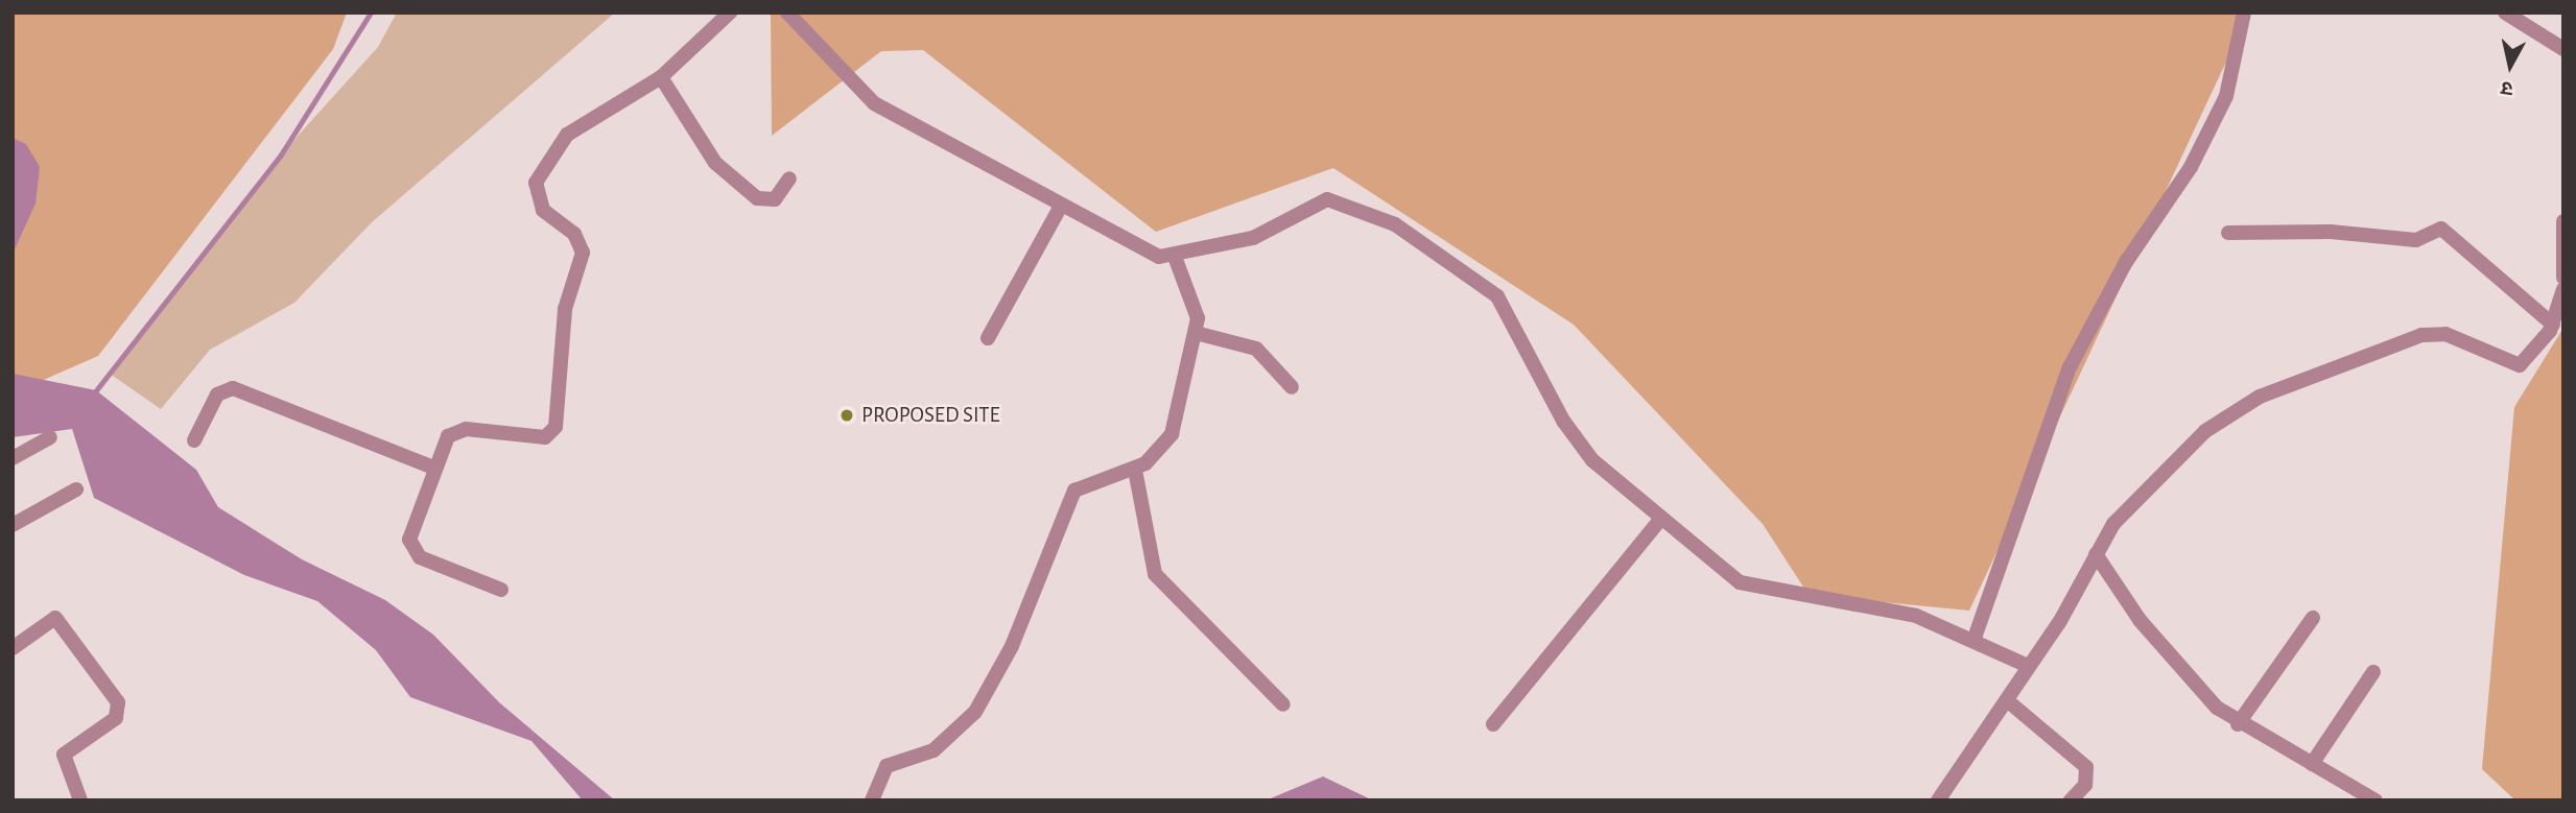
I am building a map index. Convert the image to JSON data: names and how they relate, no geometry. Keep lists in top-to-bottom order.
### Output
{
  "places": ["PROPOSED SITE"],
  "north": "bottom"
}
